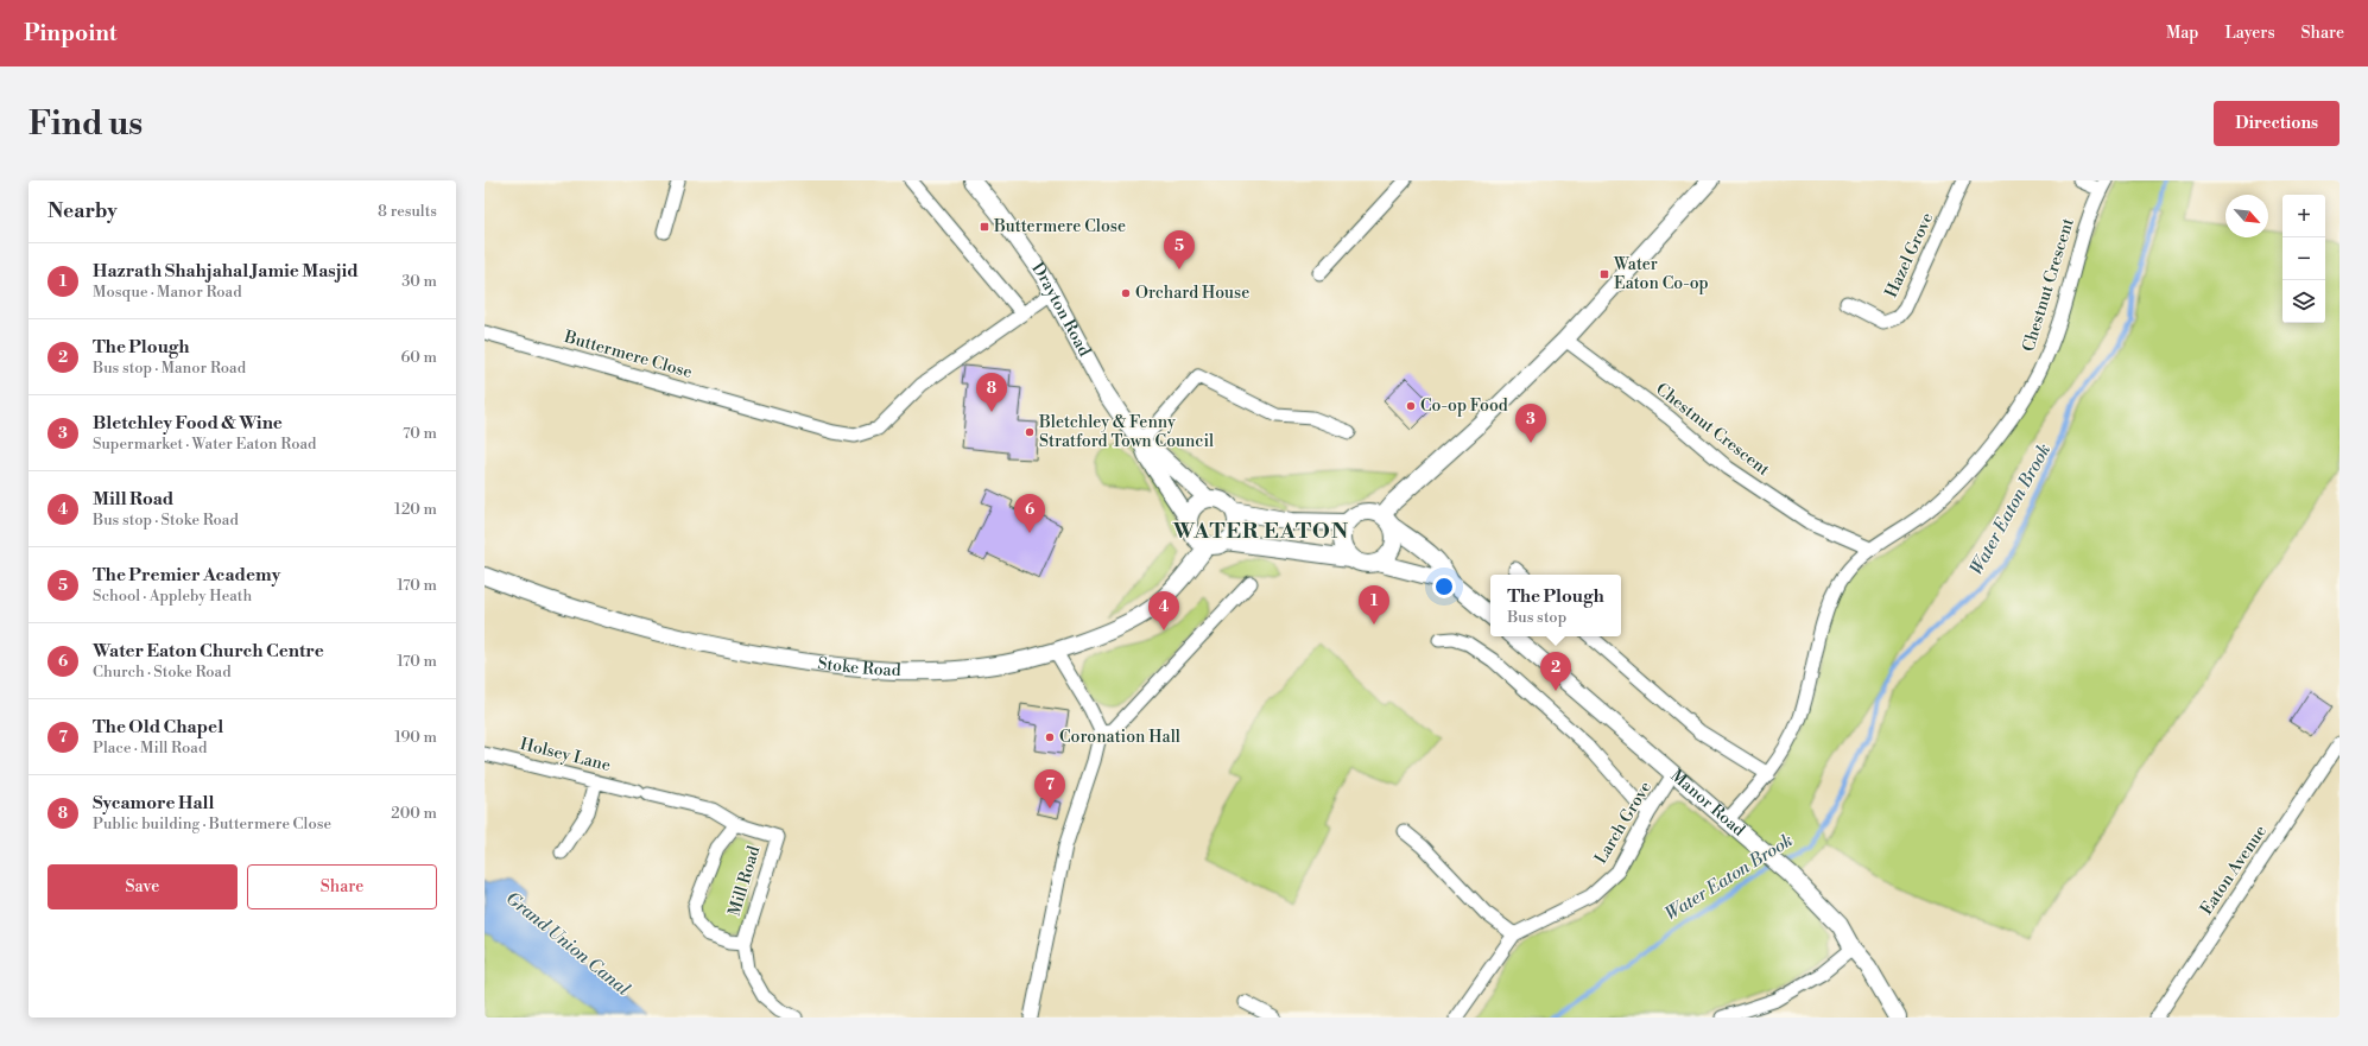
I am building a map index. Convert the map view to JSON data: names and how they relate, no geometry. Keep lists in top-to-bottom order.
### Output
{
  "streets": {
    "street": [
      "Hazel Grove",
      "Chestnut Crescent",
      "Drayton Road",
      "Buttermere Close",
      "Stoke Road",
      "Holsey Lane",
      "Manor Road",
      "Larch Grove",
      "Eaton Avenue",
      "Mill Road"
    ]
  },
  "crossings": [
    ["Chestnut Crescent", "Manor Road"],
    ["Drayton Road", "Buttermere Close"],
    ["Drayton Road", "Stoke Road"],
    ["Holsey Lane", "Mill Road"],
    ["Manor Road", "Larch Grove"]
  ],
  "districts": ["WATER EATON"],
  "water": ["Water Eaton Brook", "Grand Union Canal"],
  "places": {
    "transit": ["Buttermere Close", "Water Eaton Co-op"],
    "other": [
      "Orchard House",
      "Co-op Food",
      "Bletchley & Fenny Stratford Town Council",
      "Coronation Hall"
    ]
  },
  "north": "bottom right",
  "page": {
    "header": "Pinpoint",
    "nav": ["Map", "Layers", "Share"],
    "buttons": [
      "Directions",
      ["Save", "Share"]
    ],
    "title": "Find us",
    "heading": ["Nearby", "8 results"],
    "map_buttons": ["+", "−"],
    "pins": [
      "5",
      "8",
      "3",
      "6",
      "1",
      "4",
      "2",
      "7"
    ],
    "list": [
      {
        "mark": "1",
        "name": "Hazrath Shahjahal Jamie Masjid",
        "note": "Mosque · Manor Road",
        "value": "30 m"
      },
      {
        "mark": "2",
        "name": "The Plough",
        "note": "Bus stop · Manor Road",
        "value": "60 m"
      },
      {
        "mark": "3",
        "name": "Bletchley Food & Wine",
        "note": "Supermarket · Water Eaton Road",
        "value": "70 m"
      },
      {
        "mark": "4",
        "name": "Mill Road",
        "note": "Bus stop · Stoke Road",
        "value": "120 m"
      },
      {
        "mark": "5",
        "name": "The Premier Academy",
        "note": "School · Appleby Heath",
        "value": "170 m"
      },
      {
        "mark": "6",
        "name": "Water Eaton Church Centre",
        "note": "Church · Stoke Road",
        "value": "170 m"
      },
      {
        "mark": "7",
        "name": "The Old Chapel",
        "note": "Place · Mill Road",
        "value": "190 m"
      },
      {
        "mark": "8",
        "name": "Sycamore Hall",
        "note": "Public building · Buttermere Close",
        "value": "200 m"
      }
    ],
    "popup": ["The Plough", "Bus stop"]
  }
}
